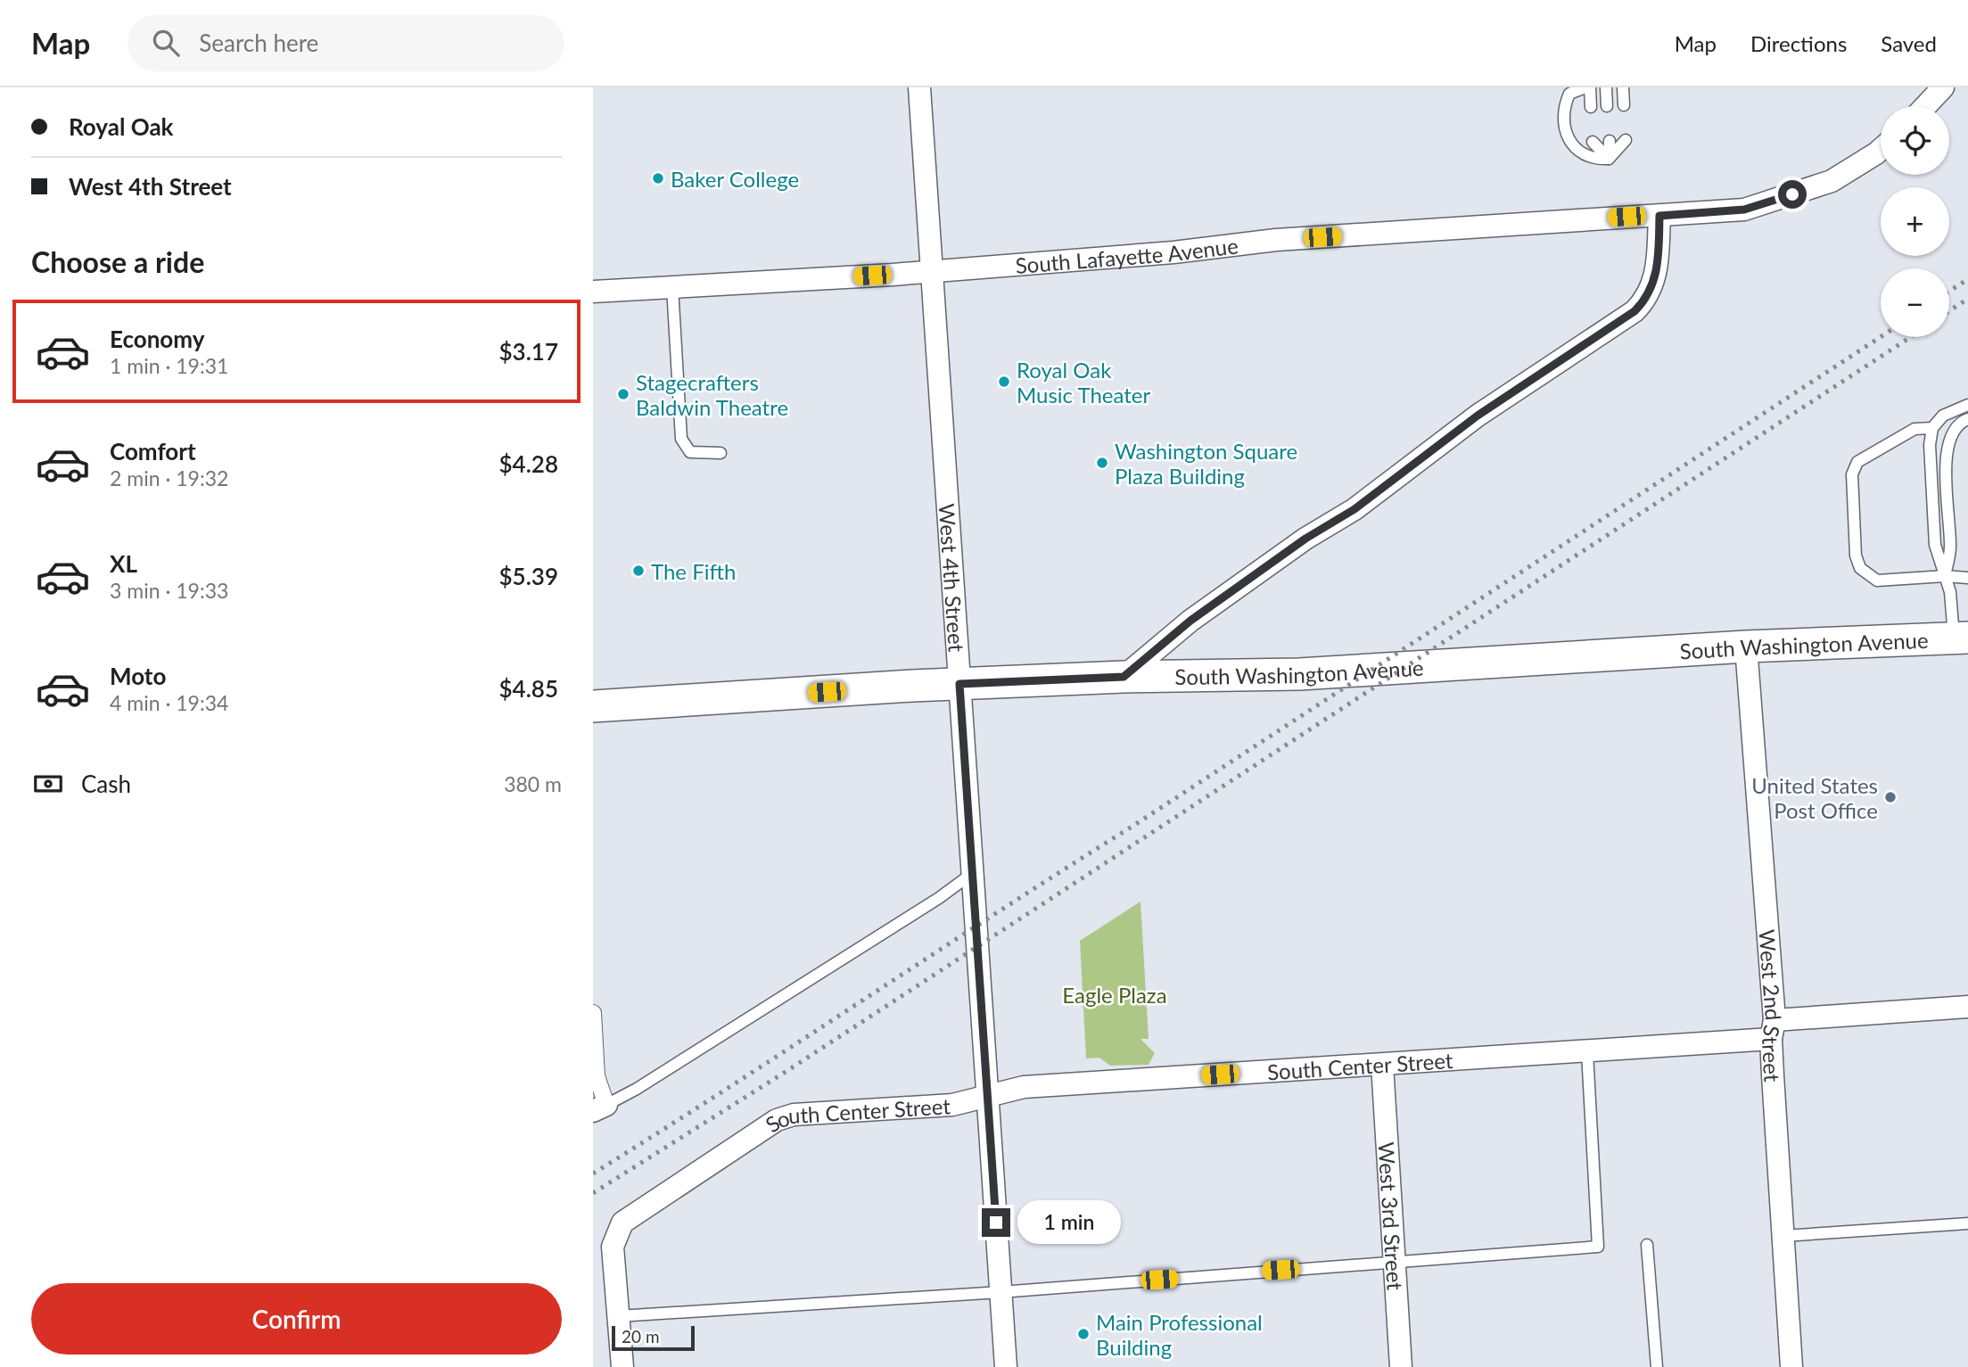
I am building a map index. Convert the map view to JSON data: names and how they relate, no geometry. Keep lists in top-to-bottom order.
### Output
{
  "streets": {
    "main road": ["South Washington Avenue"],
    "street": [
      "South Lafayette Avenue",
      "West 4th Street",
      "West 2nd Street",
      "South Center Street",
      "West 3rd Street"
    ]
  },
  "crossings": [
    ["South Lafayette Avenue", "West 4th Street"],
    ["West 4th Street", "South Washington Avenue"],
    ["West 4th Street", "South Center Street"],
    ["South Washington Avenue", "West 2nd Street"],
    ["West 2nd Street", "South Center Street"],
    ["South Center Street", "West 3rd Street"]
  ],
  "parks": ["Eagle Plaza"],
  "places": [
    "Baker College",
    "Royal Oak Music Theater",
    "Stagecrafters Baldwin Theatre",
    "Washington Square Plaza Building",
    "The Fifth",
    "United States Post Office",
    "Main Professional Building"
  ],
  "scale_bar": "20 m",
  "page": {
    "header": "Map",
    "search": "Search here",
    "nav": ["Map", "Directions", "Saved"],
    "banner": ["Royal Oak", "West 4th Street"],
    "map_buttons": ["+", "−"],
    "heading": "Choose a ride",
    "list": [
      {
        "name": "Economy",
        "note": "1 min · 19:31",
        "value": "$3.17"
      },
      {
        "name": "Comfort",
        "note": "2 min · 19:32",
        "value": "$4.28"
      },
      {
        "name": "XL",
        "note": "3 min · 19:33",
        "value": "$5.39"
      },
      {
        "name": "Moto",
        "note": "4 min · 19:34",
        "value": "$4.85"
      }
    ],
    "pay": ["Cash", "380 m"],
    "bubble": "1 min",
    "buttons": "Confirm",
    "scale": "20 m"
  }
}
